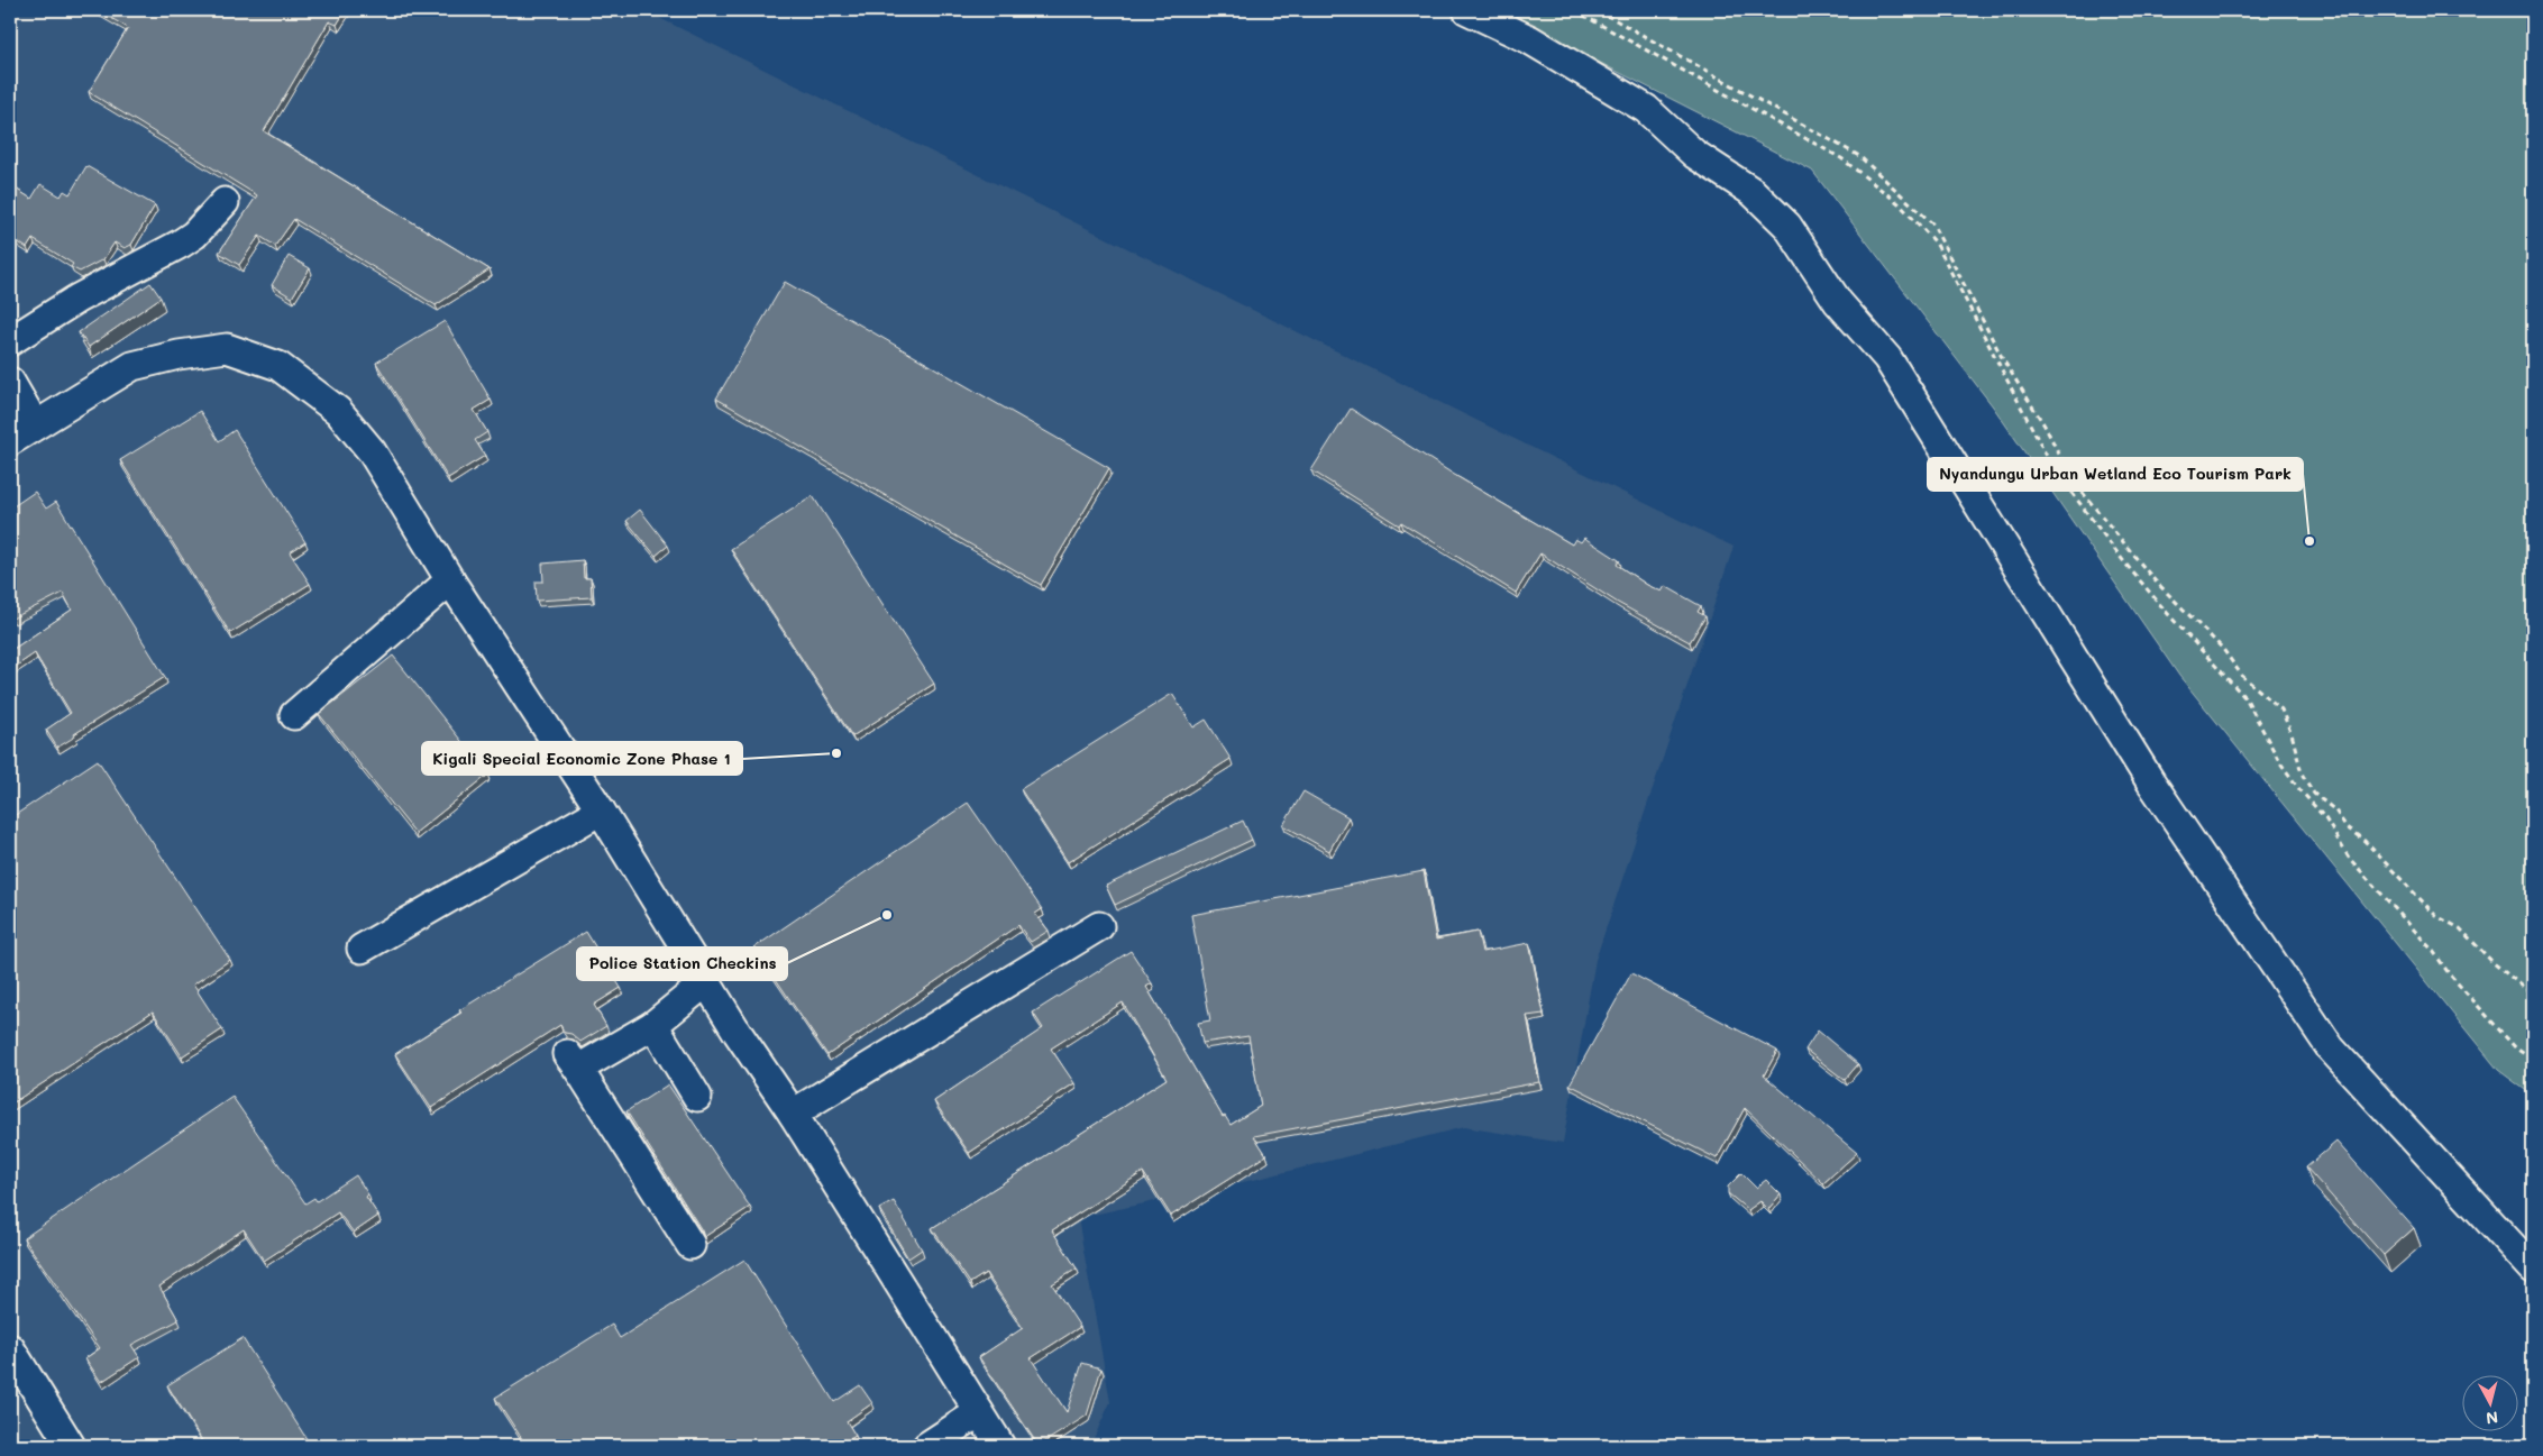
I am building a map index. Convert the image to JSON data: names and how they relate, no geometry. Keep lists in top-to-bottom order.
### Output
{
  "places": ["Nyandungu Urban Wetland Eco Tourism Park", "Kigali Special Economic Zone Phase 1", "Police Station Checkins"],
  "north": "bottom"
}
